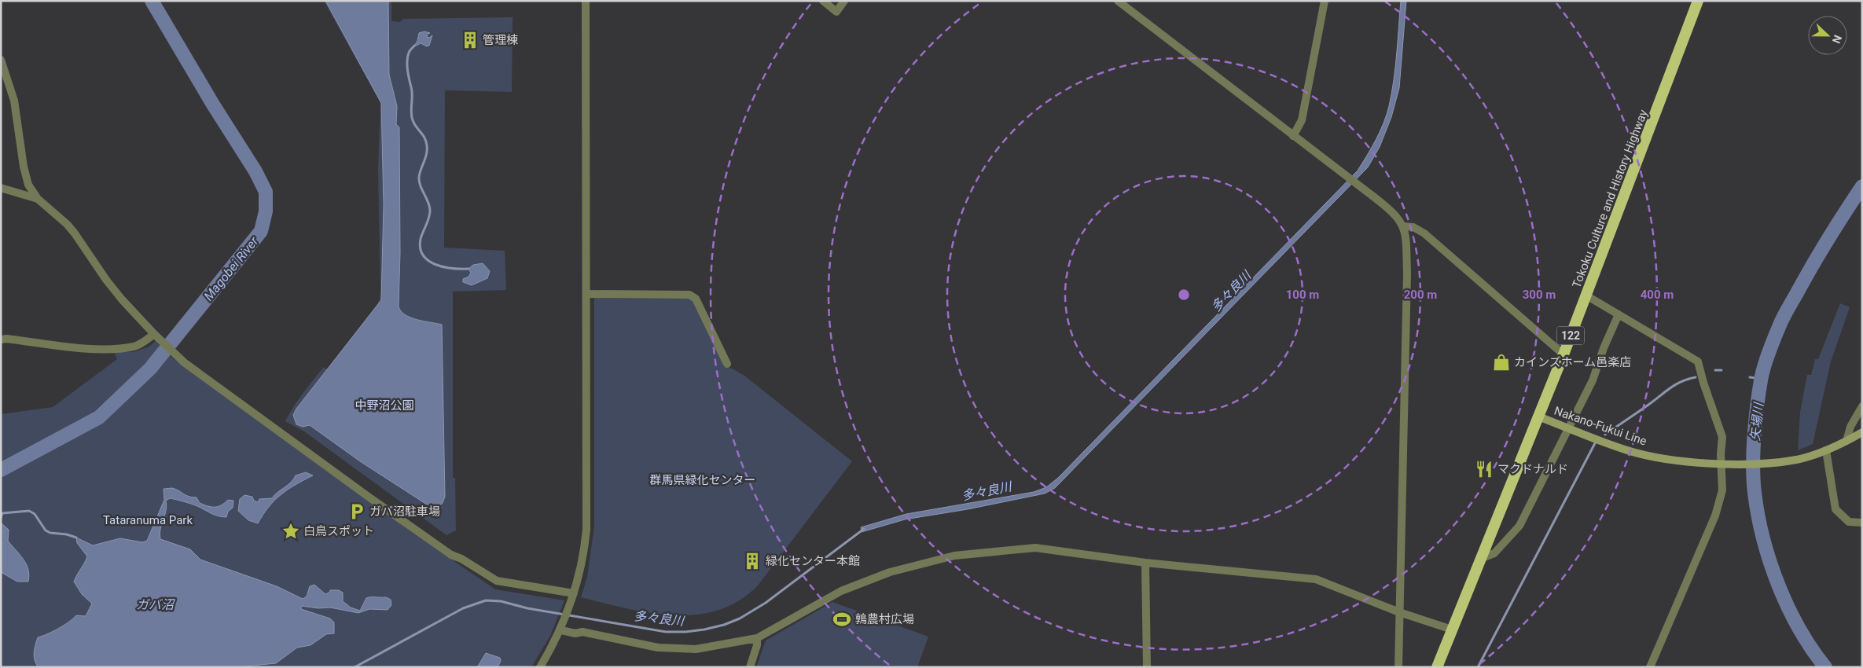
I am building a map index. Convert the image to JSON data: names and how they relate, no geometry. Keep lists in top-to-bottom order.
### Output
{
  "streets": {
    "highway": ["Tokoku Culture and History Highway", "122"],
    "main road": ["Nakano-Fukui Line"]
  },
  "crossings": [
    ["Tokoku Culture and History Highway", "Nakano-Fukui Line"]
  ],
  "water": [
    "Magobei River",
    "多々良川",
    "矢場川",
    "ガバ沼"
  ],
  "parks": ["中野沼公園", "群馬県緑化センター", "Tataranuma Park"],
  "places": {
    "building": ["管理棟", "緑化センター本館"],
    "shop": ["カインズホーム邑楽店"],
    "restaurant": ["マクドナルド"],
    "parking": ["ガバ沼駐車場"],
    "place": ["白鳥スポット"],
    "sports": ["鶉農村広場"]
  },
  "north": "right",
  "rings": [
    "100 m",
    "200 m",
    "300 m",
    "400 m"
  ]
}
